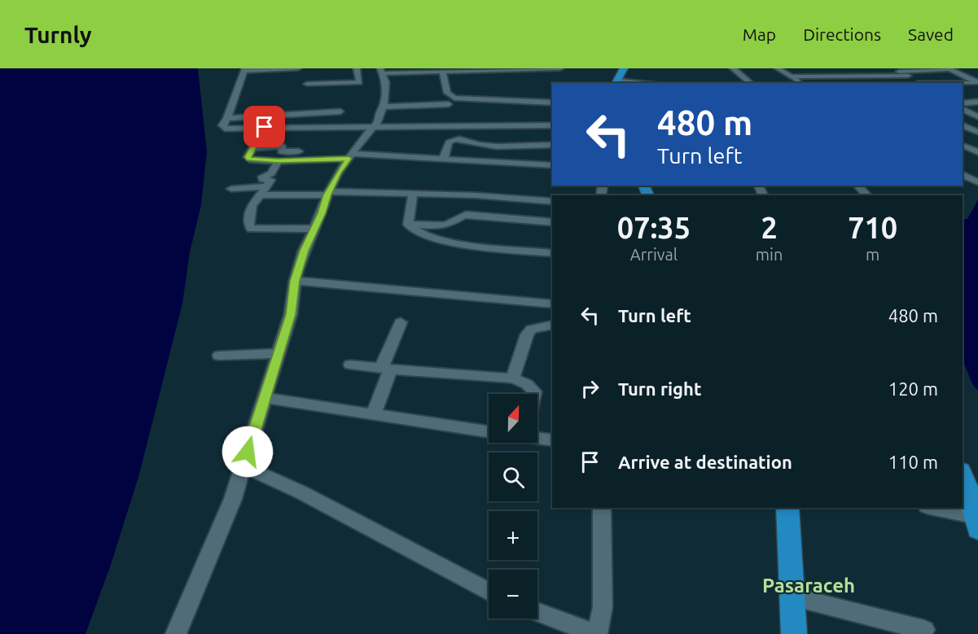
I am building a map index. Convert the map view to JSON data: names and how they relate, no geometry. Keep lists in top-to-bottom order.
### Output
{
  "districts": ["Pasaraceh"],
  "north": "top",
  "page": {
    "header": "Turnly",
    "nav": ["Map", "Directions", "Saved"],
    "turn": ["480 m", "Turn left"],
    "eta": [
      "07:35",
      "Arrival",
      "2",
      "min",
      "710",
      "m"
    ],
    "list": [
      {
        "name": "Turn left",
        "value": "480 m"
      },
      {
        "name": "Turn right",
        "value": "120 m"
      },
      {
        "name": "Arrive at destination",
        "value": "110 m"
      }
    ],
    "map_buttons": ["+", "−"]
  }
}
